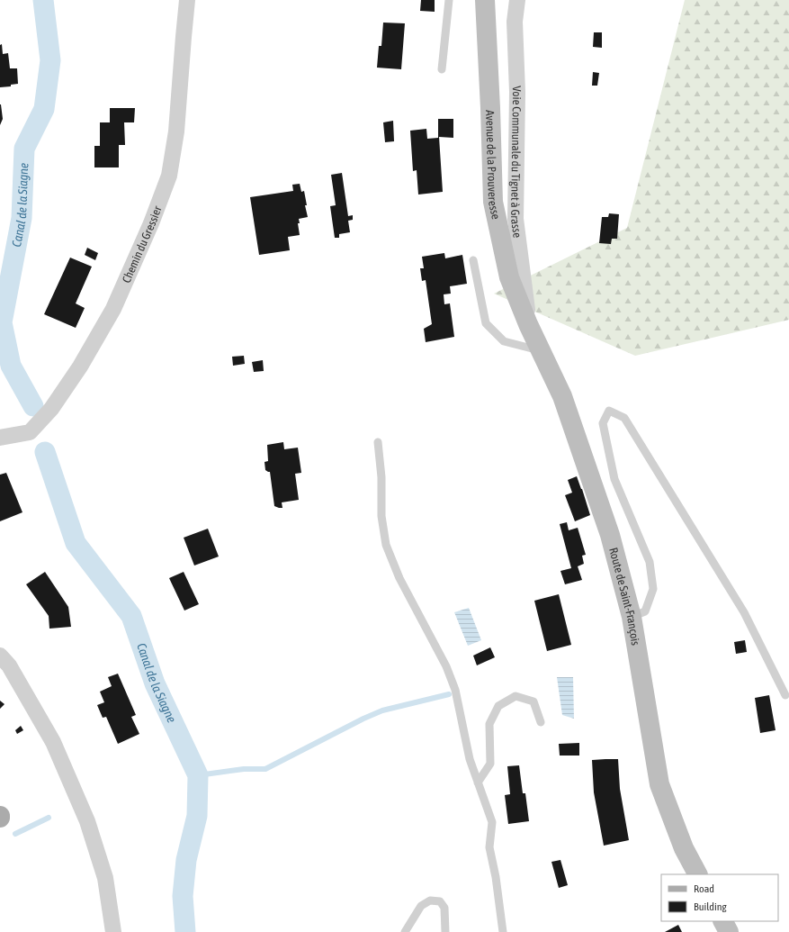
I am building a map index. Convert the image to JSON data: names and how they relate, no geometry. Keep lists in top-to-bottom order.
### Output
{
  "streets": {
    "main road": ["Avenue de la Prouveresse", "Route de Saint-François"],
    "street": ["Voie Communale du Tignet à Grasse", "Chemin du Gressier"]
  },
  "crossings": [
    ["Voie Communale du Tignet à Grasse", "Avenue de la Prouveresse"],
    ["Voie Communale du Tignet à Grasse", "Route de Saint-François"],
    ["Avenue de la Prouveresse", "Route de Saint-François"]
  ],
  "water": ["Canal de la Siagne"],
  "legend": ["Road", "Building"]
}
